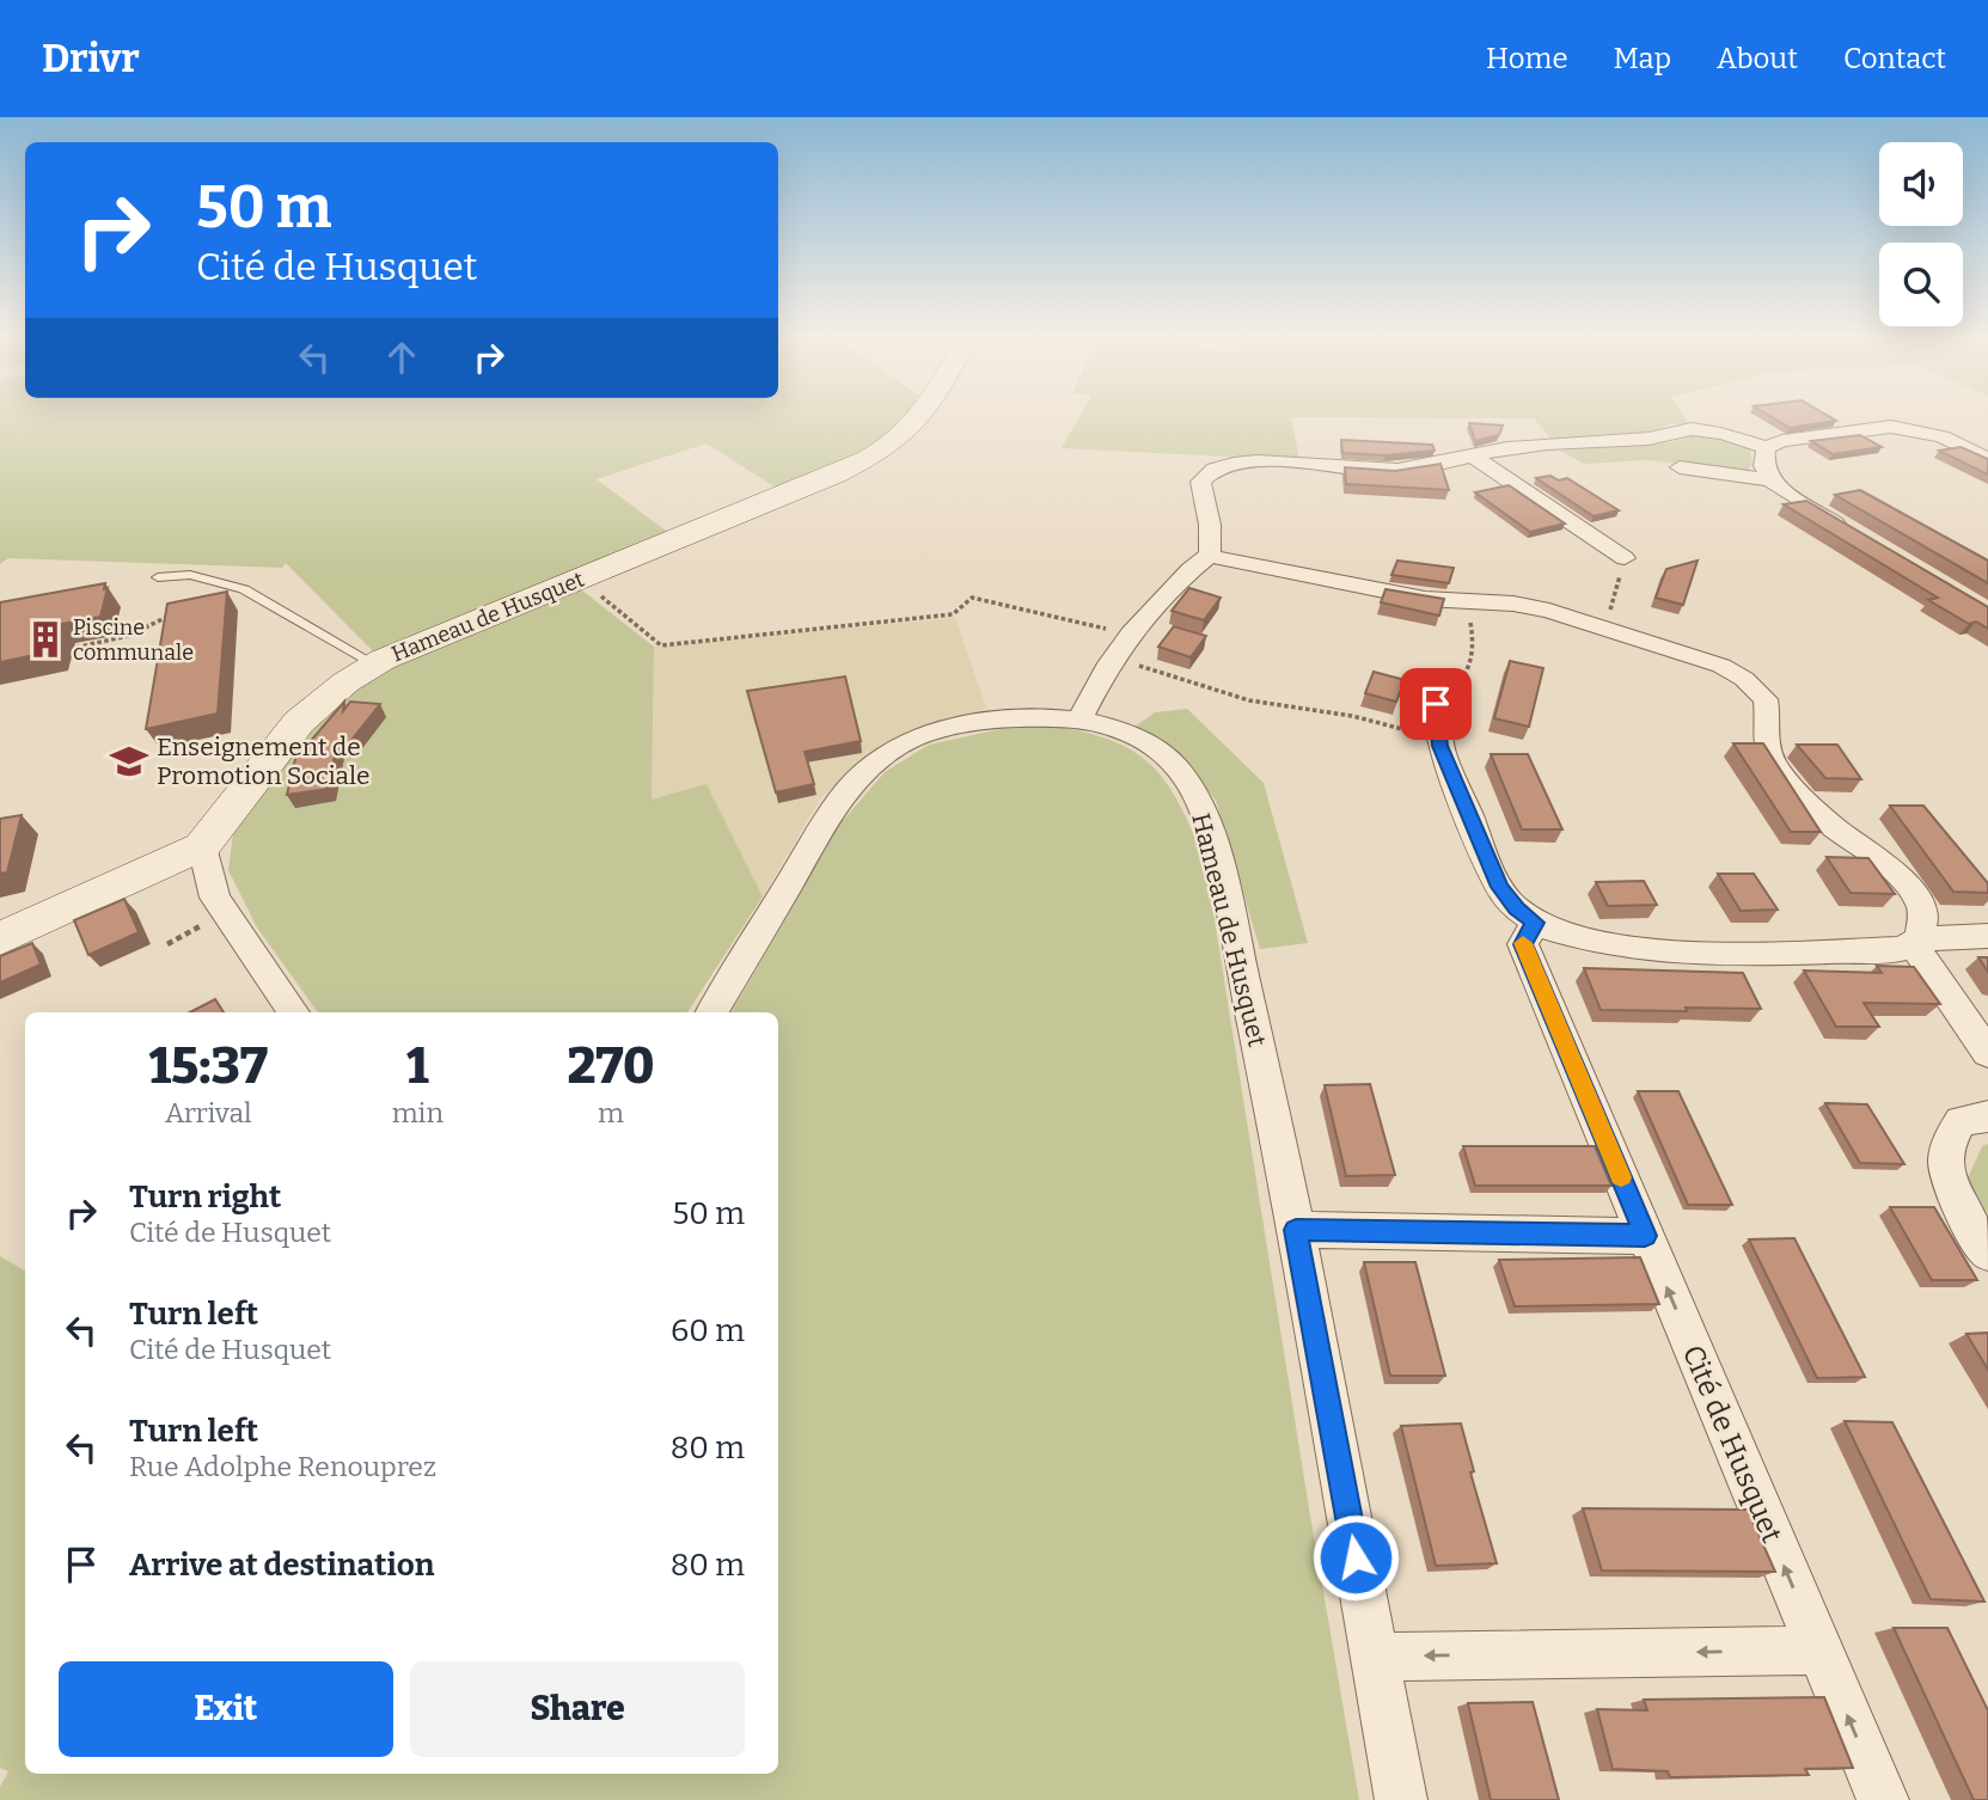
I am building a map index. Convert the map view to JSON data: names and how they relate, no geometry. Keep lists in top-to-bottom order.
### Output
{
  "streets": {
    "street": ["Hameau de Husquet", "Cité de Husquet"]
  },
  "one_way": ["Cité de Husquet"],
  "places": {
    "building": ["Piscine communale"],
    "school or university": ["Enseignement de Promotion Sociale"]
  },
  "page": {
    "header": "Drivr",
    "nav": [
      "Home",
      "Map",
      "About",
      "Contact"
    ],
    "turn": ["50 m", "Cité de Husquet"],
    "eta": [
      "15:37",
      "Arrival",
      "1",
      "min",
      "270",
      "m"
    ],
    "list": [
      {
        "name": "Turn right",
        "note": "Cité de Husquet",
        "value": "50 m"
      },
      {
        "name": "Turn left",
        "note": "Cité de Husquet",
        "value": "60 m"
      },
      {
        "name": "Turn left",
        "note": "Rue Adolphe Renouprez",
        "value": "80 m"
      },
      {
        "name": "Arrive at destination",
        "value": "80 m"
      }
    ],
    "buttons": ["Exit", "Share"]
  }
}
